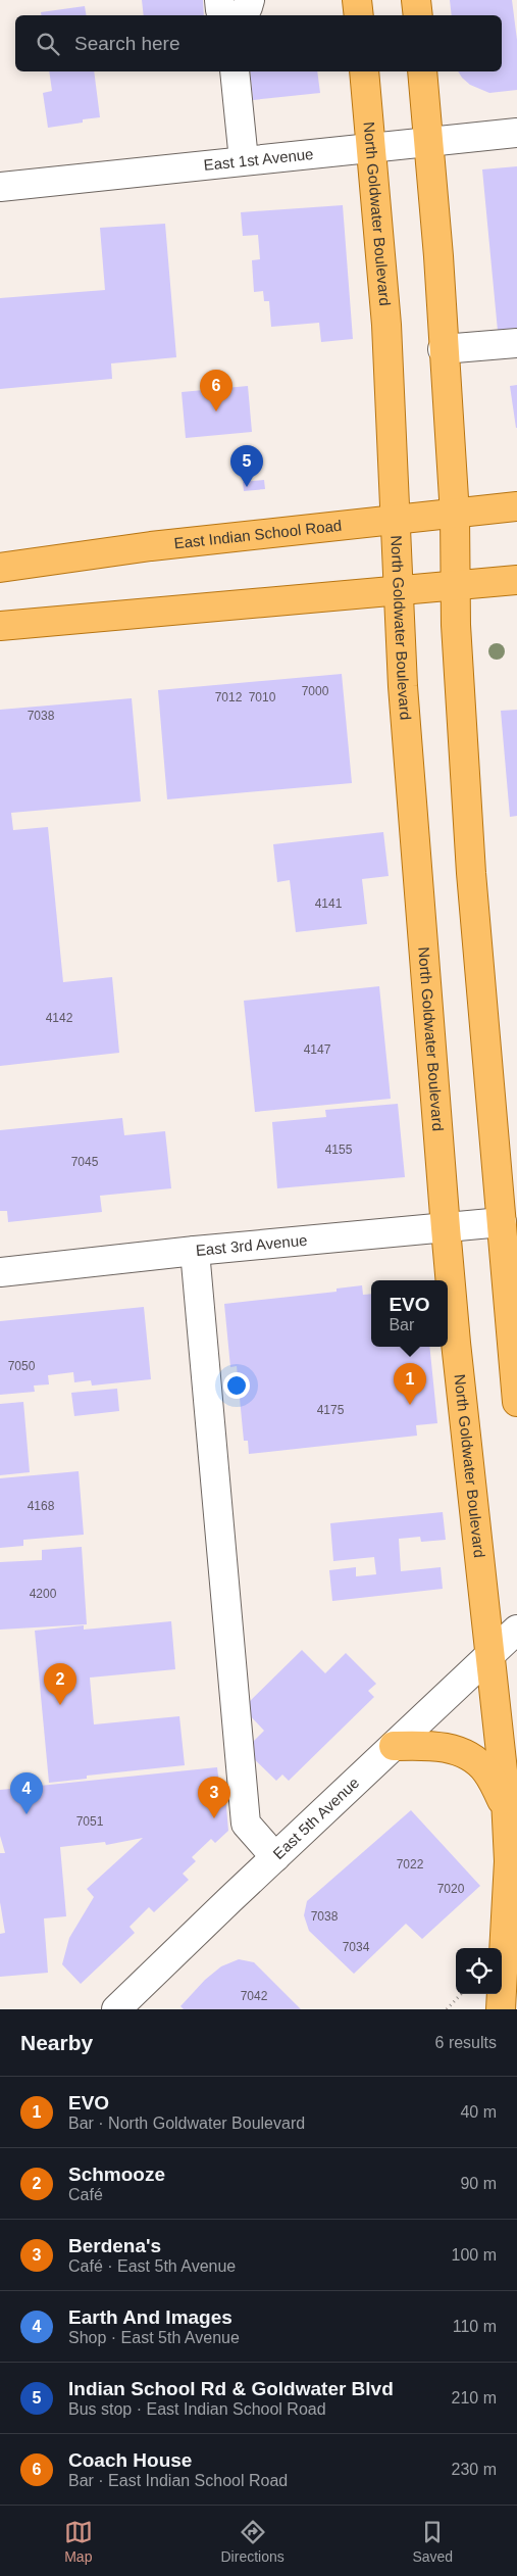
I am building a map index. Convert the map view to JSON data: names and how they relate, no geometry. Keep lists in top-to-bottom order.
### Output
{
  "streets": {
    "main road": ["North Goldwater Boulevard", "East Indian School Road"],
    "street": ["East 1st Avenue", "East 3rd Avenue", "East 5th Avenue"]
  },
  "crossings": [
    ["East 1st Avenue", "North Goldwater Boulevard"],
    ["North Goldwater Boulevard", "East Indian School Road"],
    ["North Goldwater Boulevard", "East 3rd Avenue"],
    ["North Goldwater Boulevard", "East 5th Avenue"]
  ],
  "house_numbers": [
    "7000",
    "7012",
    "7010",
    "7038",
    "4141",
    "4142",
    "4147",
    "4155",
    "7045",
    "7050",
    "4175",
    "4168",
    "4200",
    "7051",
    "7022",
    "7020",
    "7038",
    "7034",
    "7042"
  ],
  "page": {
    "search": "Search here",
    "pins": [
      "6",
      "5",
      "1",
      "2",
      "4",
      "3"
    ],
    "popup": ["EVO", "Bar"],
    "heading": ["Nearby", "6 results"],
    "list": [
      {
        "mark": "1",
        "name": "EVO",
        "note": "Bar · North Goldwater Boulevard",
        "value": "40 m"
      },
      {
        "mark": "2",
        "name": "Schmooze",
        "note": "Café",
        "value": "90 m"
      },
      {
        "mark": "3",
        "name": "Berdena's",
        "note": "Café · East 5th Avenue",
        "value": "100 m"
      },
      {
        "mark": "4",
        "name": "Earth And Images",
        "note": "Shop · East 5th Avenue",
        "value": "110 m"
      },
      {
        "mark": "5",
        "name": "Indian School Rd & Goldwater Blvd",
        "note": "Bus stop · East Indian School Road",
        "value": "210 m"
      },
      {
        "mark": "6",
        "name": "Coach House",
        "note": "Bar · East Indian School Road",
        "value": "230 m"
      }
    ],
    "nav": ["Map", "Directions", "Saved"]
  }
}
